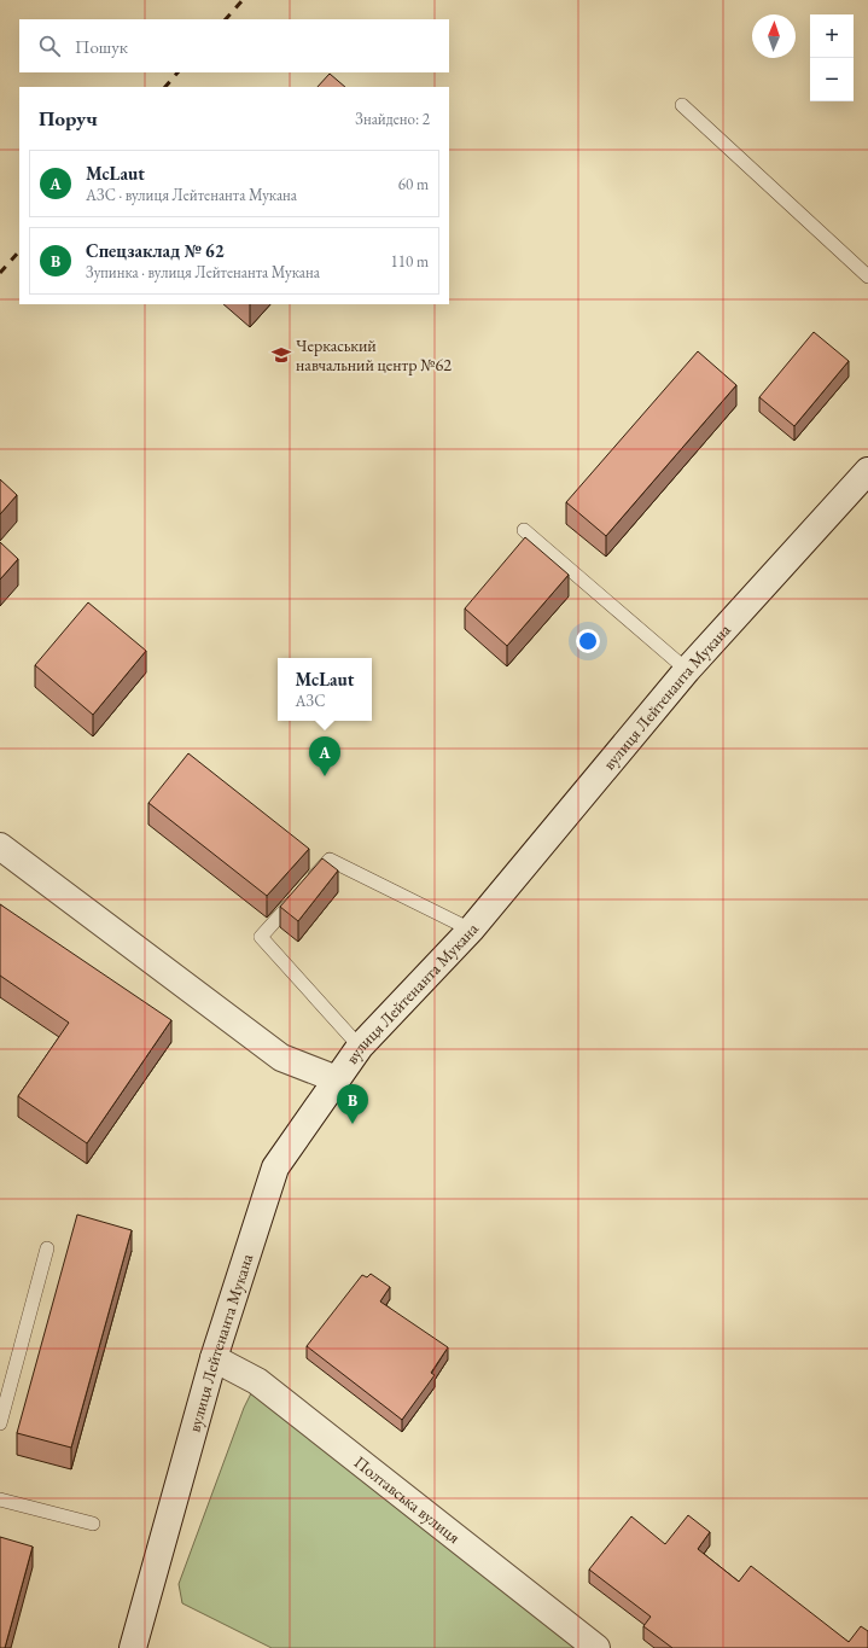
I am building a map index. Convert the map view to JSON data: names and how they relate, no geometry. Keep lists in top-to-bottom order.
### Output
{
  "streets": {
    "main road": ["вулиця Лейтенанта Мукана", "Полтавська вулиця"]
  },
  "crossings": [
    ["вулиця Лейтенанта Мукана", "Полтавська вулиця"]
  ],
  "places": {
    "school or university": ["Черкаський навчальний центр №62"]
  },
  "north": "top",
  "page": {
    "map_buttons": ["+", "−"],
    "search": "Пошук",
    "heading": ["Поруч", "Знайдено: 2"],
    "list": [
      {
        "mark": "A",
        "name": "McLaut",
        "note": "АЗС · вулиця Лейтенанта Мукана",
        "value": "60 m"
      },
      {
        "mark": "B",
        "name": "Спецзаклад № 62",
        "note": "Зупинка · вулиця Лейтенанта Мукана",
        "value": "110 m"
      }
    ],
    "popup": ["McLaut", "АЗС"],
    "pins": ["A", "B"]
  }
}
